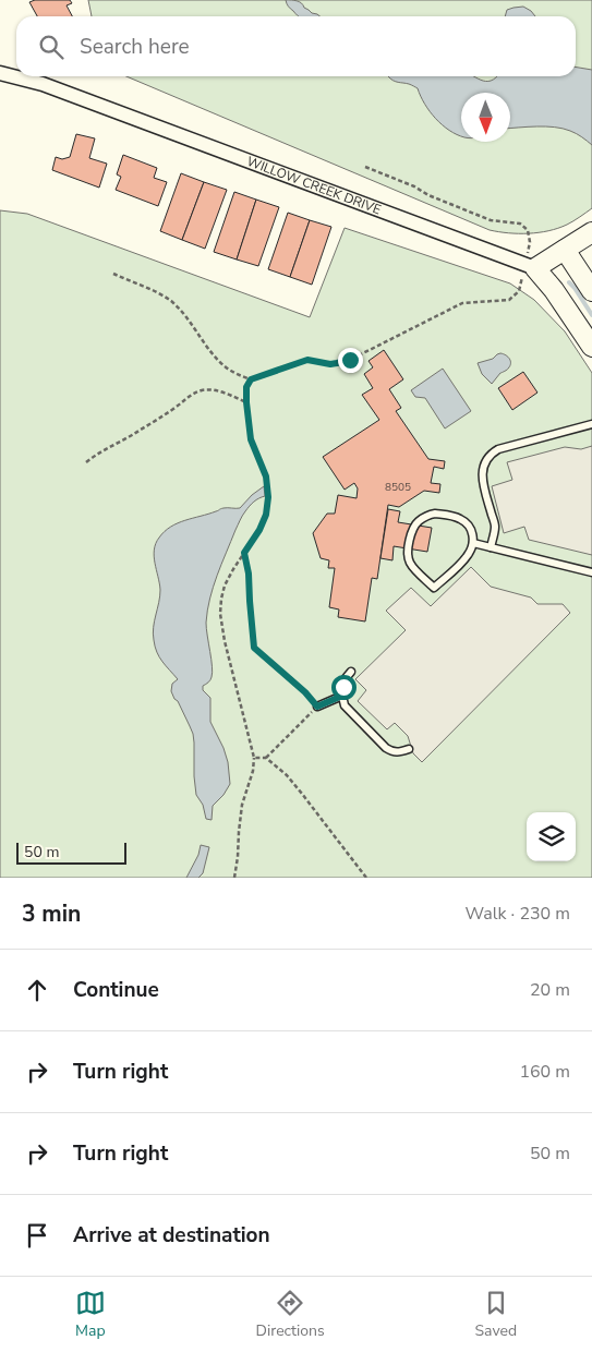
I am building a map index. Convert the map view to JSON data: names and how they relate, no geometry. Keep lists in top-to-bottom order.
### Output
{
  "streets": {
    "street": ["WILLOW CREEK DRIVE"]
  },
  "house_numbers": ["8505"],
  "scale_bar": "50 m",
  "north": "bottom",
  "page": {
    "search": "Search here",
    "scale": "50 m",
    "heading": ["3 min", "Walk · 230 m"],
    "list": [
      ["Continue", "20 m"],
      ["Turn right", "160 m"],
      ["Turn right", "50 m"],
      "Arrive at destination"
    ],
    "nav": ["Map", "Directions", "Saved"]
  }
}
